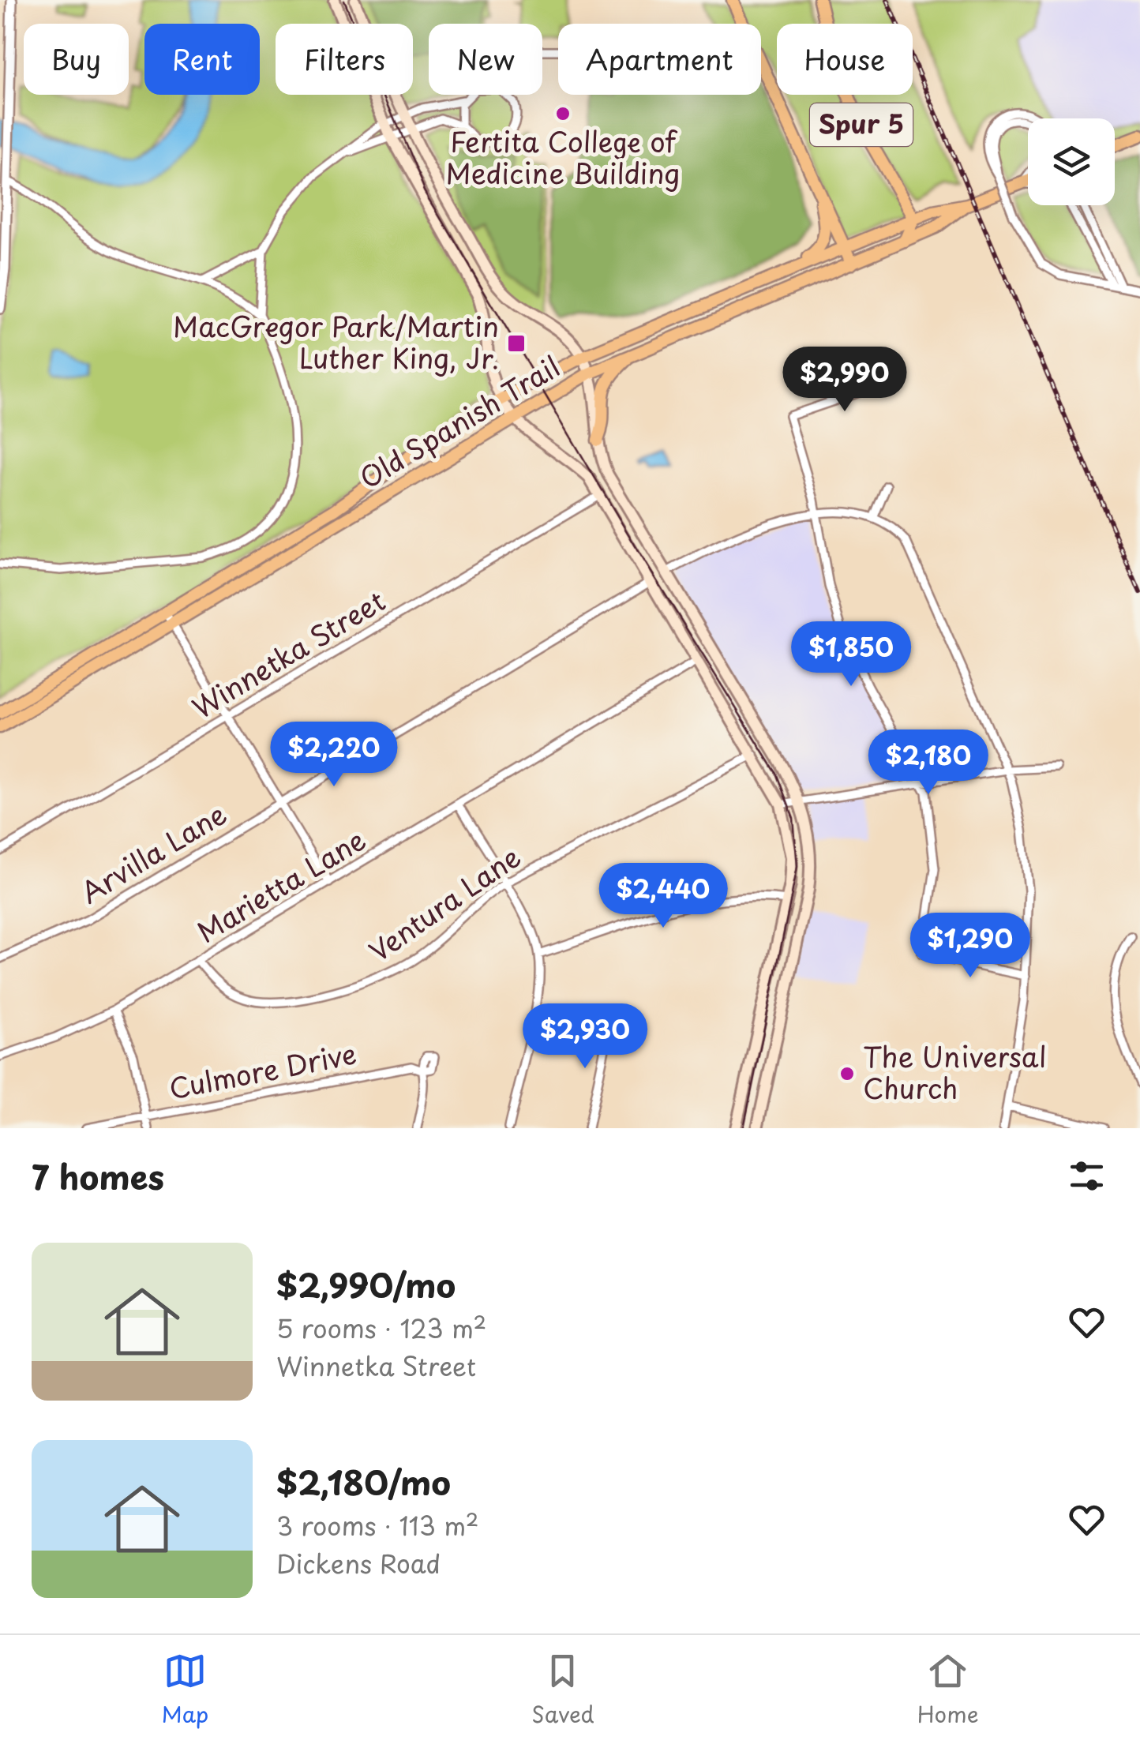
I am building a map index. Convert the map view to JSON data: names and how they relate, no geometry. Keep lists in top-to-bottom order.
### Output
{
  "streets": {
    "main road": ["Spur 5", "Old Spanish Trail"],
    "street": [
      "Winnetka Street",
      "Arvilla Lane",
      "Marietta Lane",
      "Ventura Lane",
      "Culmore Drive"
    ]
  },
  "crossings": [
    ["Spur 5", "Old Spanish Trail"],
    ["Marietta Lane", "Ventura Lane"]
  ],
  "places": {
    "other": ["Fertita College of Medicine Building", "The Universal Church"],
    "transit": ["MacGregor Park/Martin Luther King, Jr."]
  },
  "page": {
    "chip": [
      "Buy",
      "Rent",
      "Filters",
      "New",
      "Apartment",
      "House"
    ],
    "price": [
      "$2,990",
      "$1,850",
      "$2,220",
      "$2,180",
      "$2,440",
      "$1,290",
      "$2,930"
    ],
    "heading": "7 homes",
    "list": [
      {
        "name": "$2,990/mo",
        "note": "5 rooms · 123 m² · Winnetka Street"
      },
      {
        "name": "$2,180/mo",
        "note": "3 rooms · 113 m² · Dickens Road"
      }
    ],
    "tabs": ["Map", "Saved", "Home"]
  }
}
